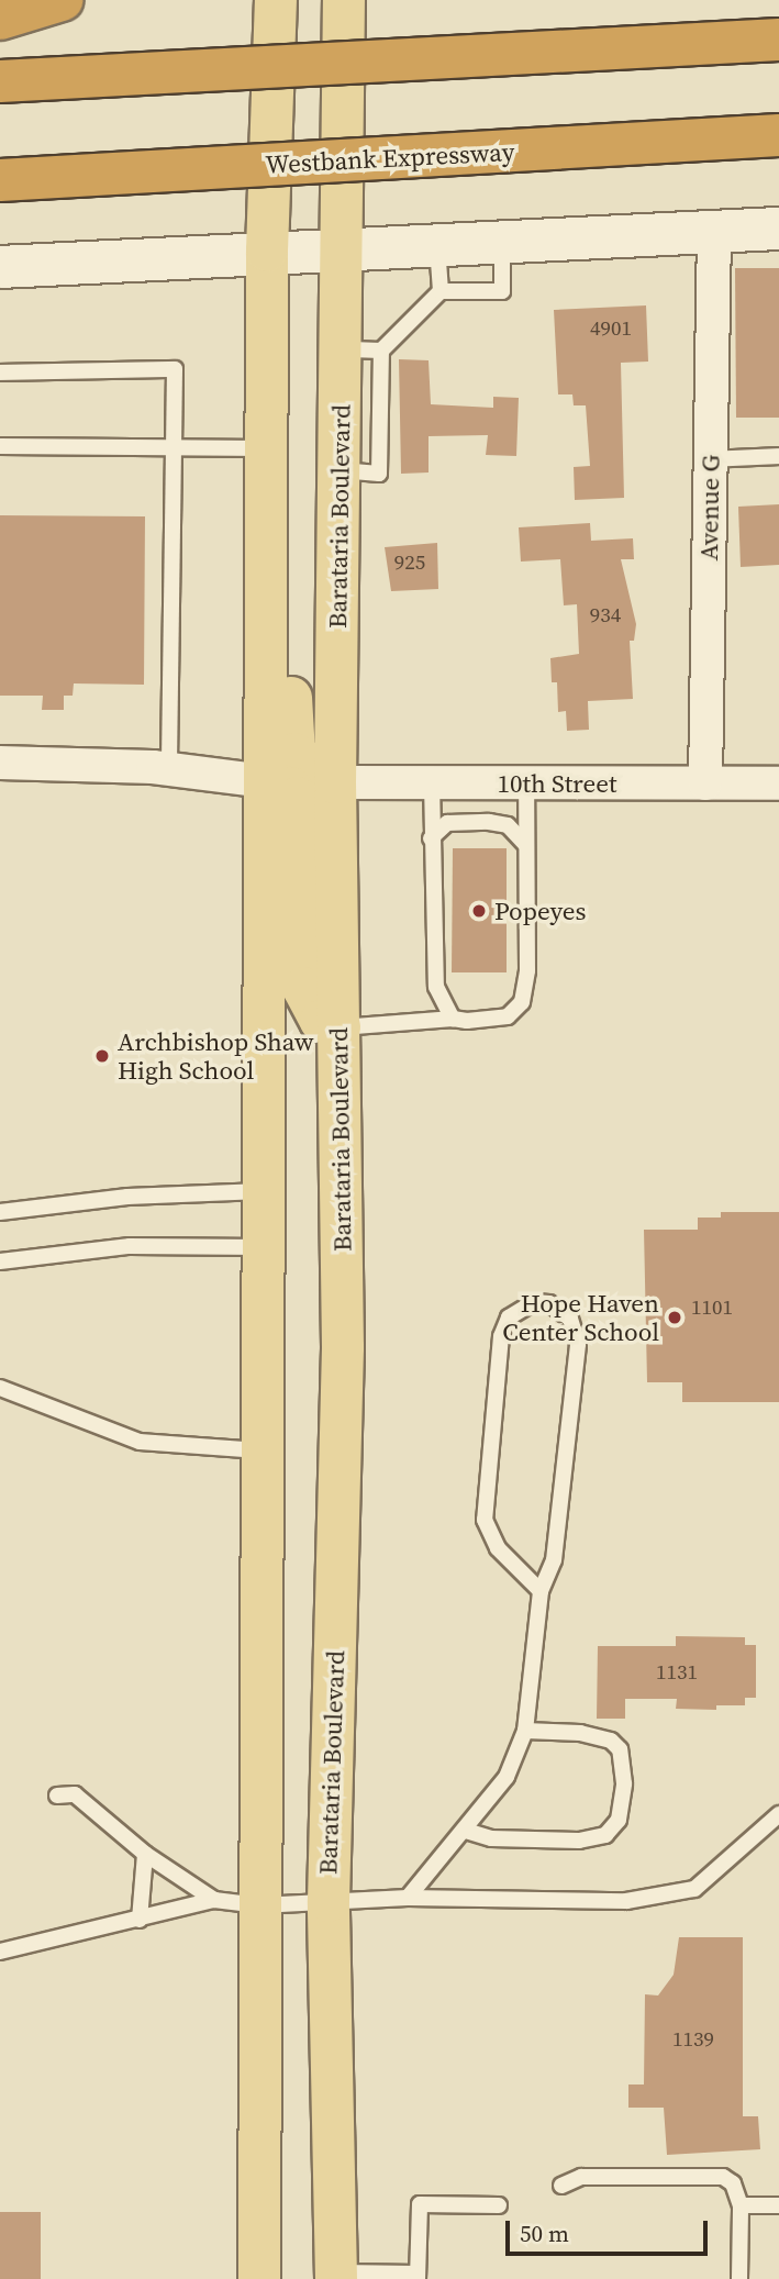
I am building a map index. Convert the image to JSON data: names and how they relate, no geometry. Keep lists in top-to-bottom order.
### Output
{
  "streets": {
    "highway": ["Westbank Expressway"],
    "main road": ["Barataria Boulevard"],
    "street": ["Avenue G", "10th Street"]
  },
  "crossings": [
    ["Avenue G", "10th Street"],
    ["Barataria Boulevard", "10th Street"]
  ],
  "places": ["Popeyes", "Archbishop Shaw High School", "Hope Haven Center School"],
  "house_numbers": [
    "4901",
    "925",
    "934",
    "1101",
    "1131",
    "1139"
  ],
  "scale_bar": "50 m"
}
